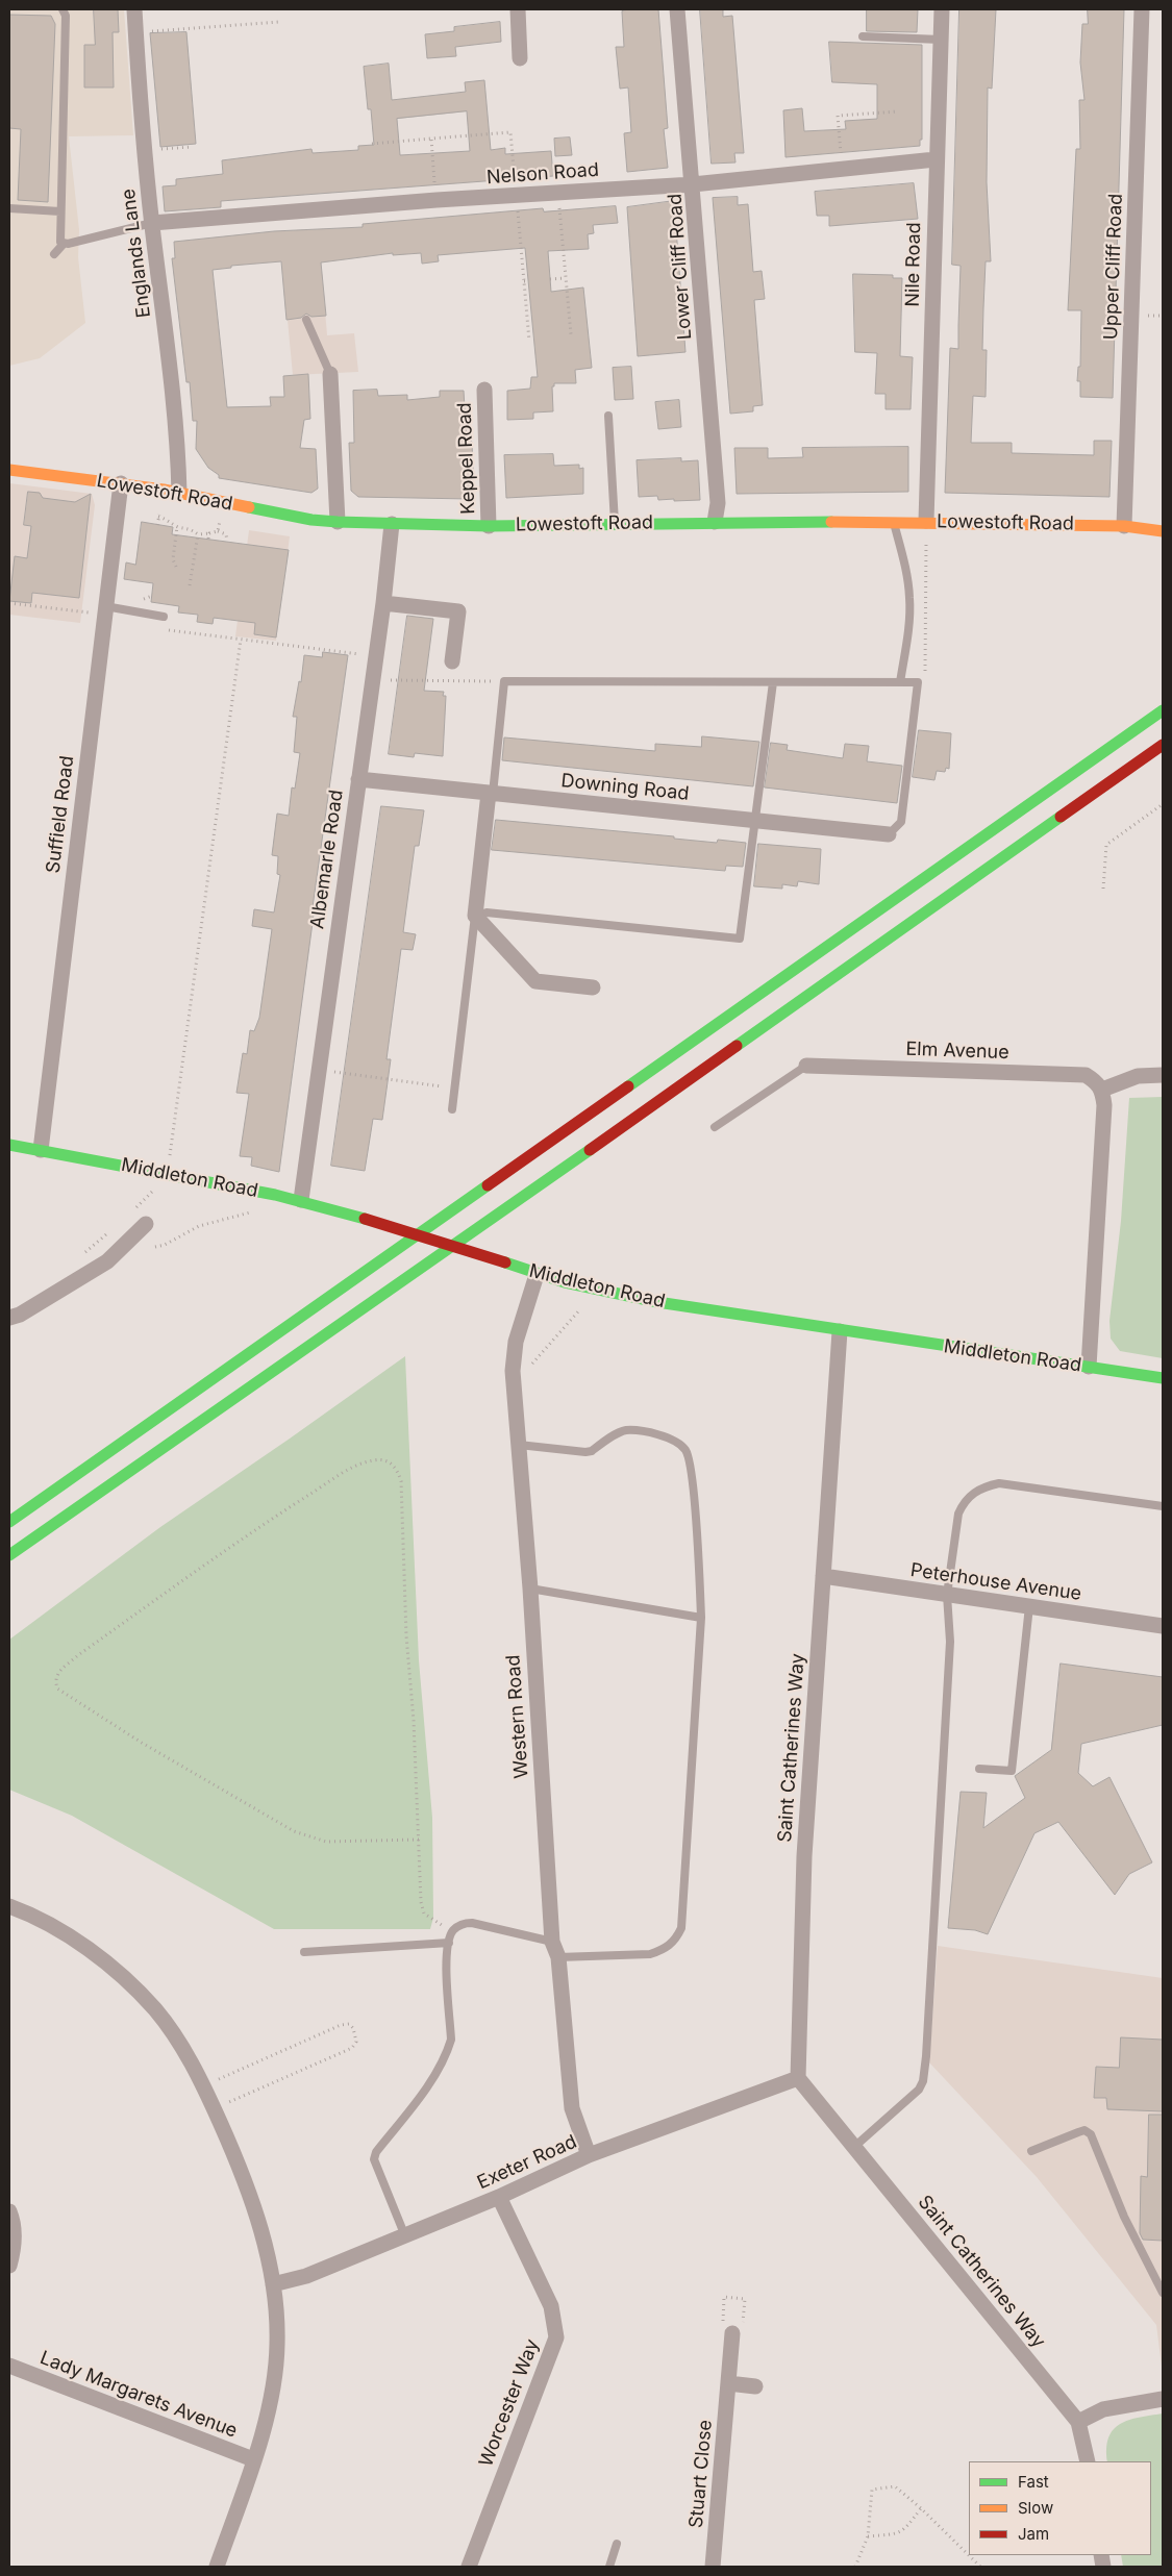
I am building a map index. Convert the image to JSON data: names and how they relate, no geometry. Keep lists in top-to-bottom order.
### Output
{
  "streets": {
    "main road": ["Lowestoft Road", "Middleton Road"],
    "street": [
      "Nelson Road",
      "Englands Lane",
      "Nile Road",
      "Lower Cliff Road",
      "Upper Cliff Road",
      "Keppel Road",
      "Downing Road",
      "Suffield Road",
      "Albemarle Road",
      "Elm Avenue",
      "Peterhouse Avenue",
      "Western Road",
      "Saint Catherines Way",
      "Exeter Road",
      "Lady Margarets Avenue",
      "Worcester Way",
      "Stuart Close"
    ]
  },
  "crossings": [
    ["Nelson Road", "Englands Lane"],
    ["Nelson Road", "Nile Road"],
    ["Nelson Road", "Lower Cliff Road"],
    ["Englands Lane", "Lowestoft Road"],
    ["Nile Road", "Lowestoft Road"],
    ["Lower Cliff Road", "Lowestoft Road"],
    ["Upper Cliff Road", "Lowestoft Road"],
    ["Keppel Road", "Lowestoft Road"],
    ["Lowestoft Road", "Suffield Road"],
    ["Lowestoft Road", "Albemarle Road"],
    ["Downing Road", "Albemarle Road"],
    ["Suffield Road", "Middleton Road"],
    ["Albemarle Road", "Middleton Road"],
    ["Middleton Road", "Western Road"],
    ["Middleton Road", "Saint Catherines Way"],
    ["Peterhouse Avenue", "Saint Catherines Way"],
    ["Western Road", "Exeter Road"],
    ["Saint Catherines Way", "Exeter Road"],
    ["Exeter Road", "Worcester Way"]
  ],
  "legend": ["Fast", "Slow", "Jam"]
}
